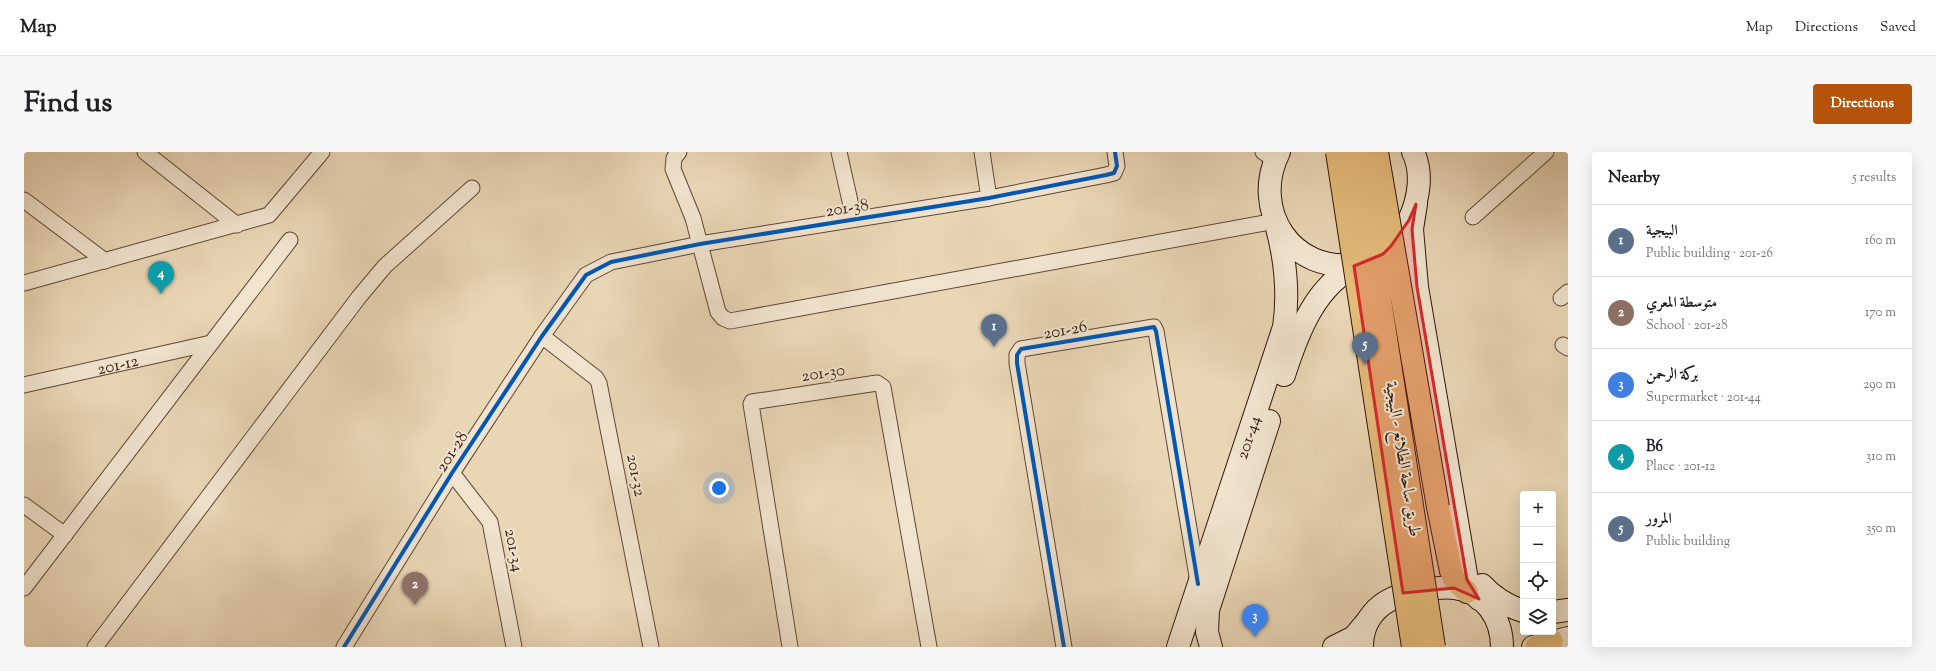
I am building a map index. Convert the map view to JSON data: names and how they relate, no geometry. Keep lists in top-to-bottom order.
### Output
{
  "streets": {
    "main road": ["201-44", "طريق ساحة الطلائع - البيجية"],
    "street": [
      "201-38",
      "201-26",
      "201-12",
      "201-30",
      "201-28",
      "201-32",
      "201-34"
    ]
  },
  "crossings": [
    ["201-38", "201-28"],
    ["201-26", "201-44"],
    ["201-28", "201-32"],
    ["201-28", "201-34"]
  ],
  "page": {
    "header": "Map",
    "nav": ["Map", "Directions", "Saved"],
    "title": "Find us",
    "buttons": "Directions",
    "heading": ["Nearby", "5 results"],
    "list": [
      {
        "mark": "1",
        "name": "البيجية",
        "note": "Public building · 201-26",
        "value": "160 m"
      },
      {
        "mark": "2",
        "name": "متوسطة المعري",
        "note": "School · 201-28",
        "value": "170 m"
      },
      {
        "mark": "3",
        "name": "بركة الرحمن",
        "note": "Supermarket · 201-44",
        "value": "290 m"
      },
      {
        "mark": "4",
        "name": "B6",
        "note": "Place · 201-12",
        "value": "310 m"
      },
      {
        "mark": "5",
        "name": "المرور",
        "note": "Public building",
        "value": "350 m"
      }
    ],
    "pins": [
      "4",
      "1",
      "5",
      "2",
      "3"
    ],
    "map_buttons": ["+", "−"]
  }
}
